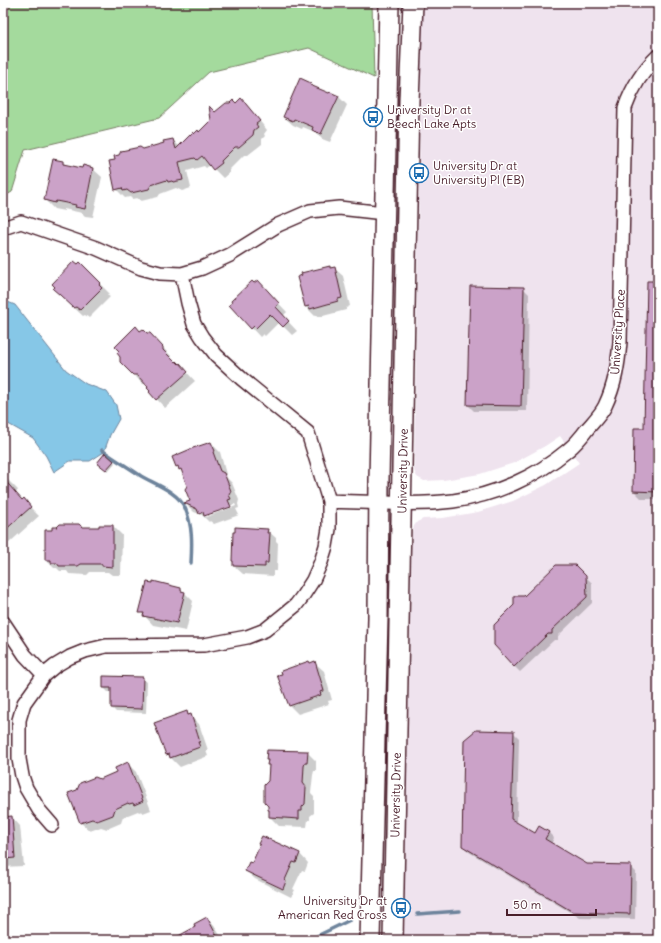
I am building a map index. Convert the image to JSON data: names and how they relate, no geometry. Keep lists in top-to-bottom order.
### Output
{
  "streets": {
    "main road": ["University Drive"],
    "street": ["University Place"]
  },
  "crossings": [
    ["University Place", "University Drive"]
  ],
  "places": {
    "bus stop": ["University Dr at Beech Lake Apts", "University Dr at University Pl (EB)", "University Dr at American Red Cross"]
  },
  "scale_bar": "50 m"
}
